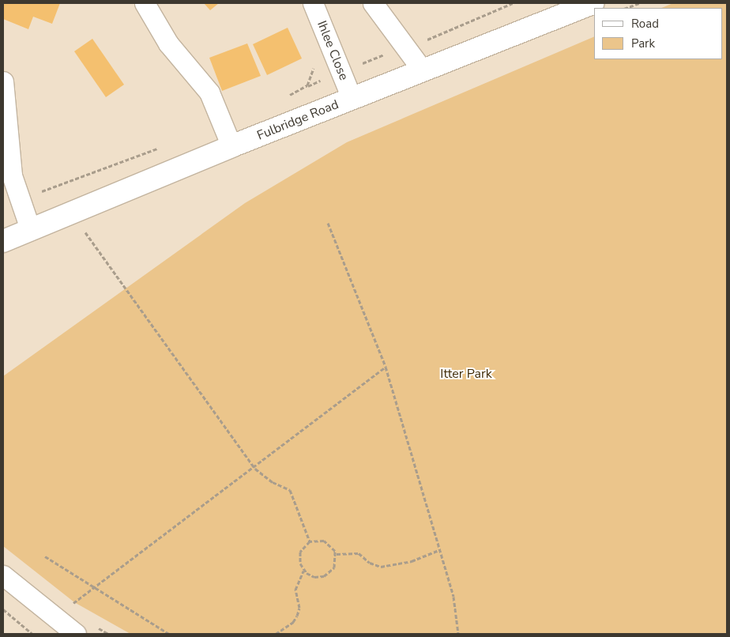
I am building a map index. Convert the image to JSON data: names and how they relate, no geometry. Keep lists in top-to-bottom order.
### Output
{
  "streets": {
    "street": ["Ihlee Close", "Fulbridge Road"]
  },
  "crossings": [
    ["Ihlee Close", "Fulbridge Road"]
  ],
  "parks": ["Itter Park"],
  "legend": ["Road", "Park"]
}
